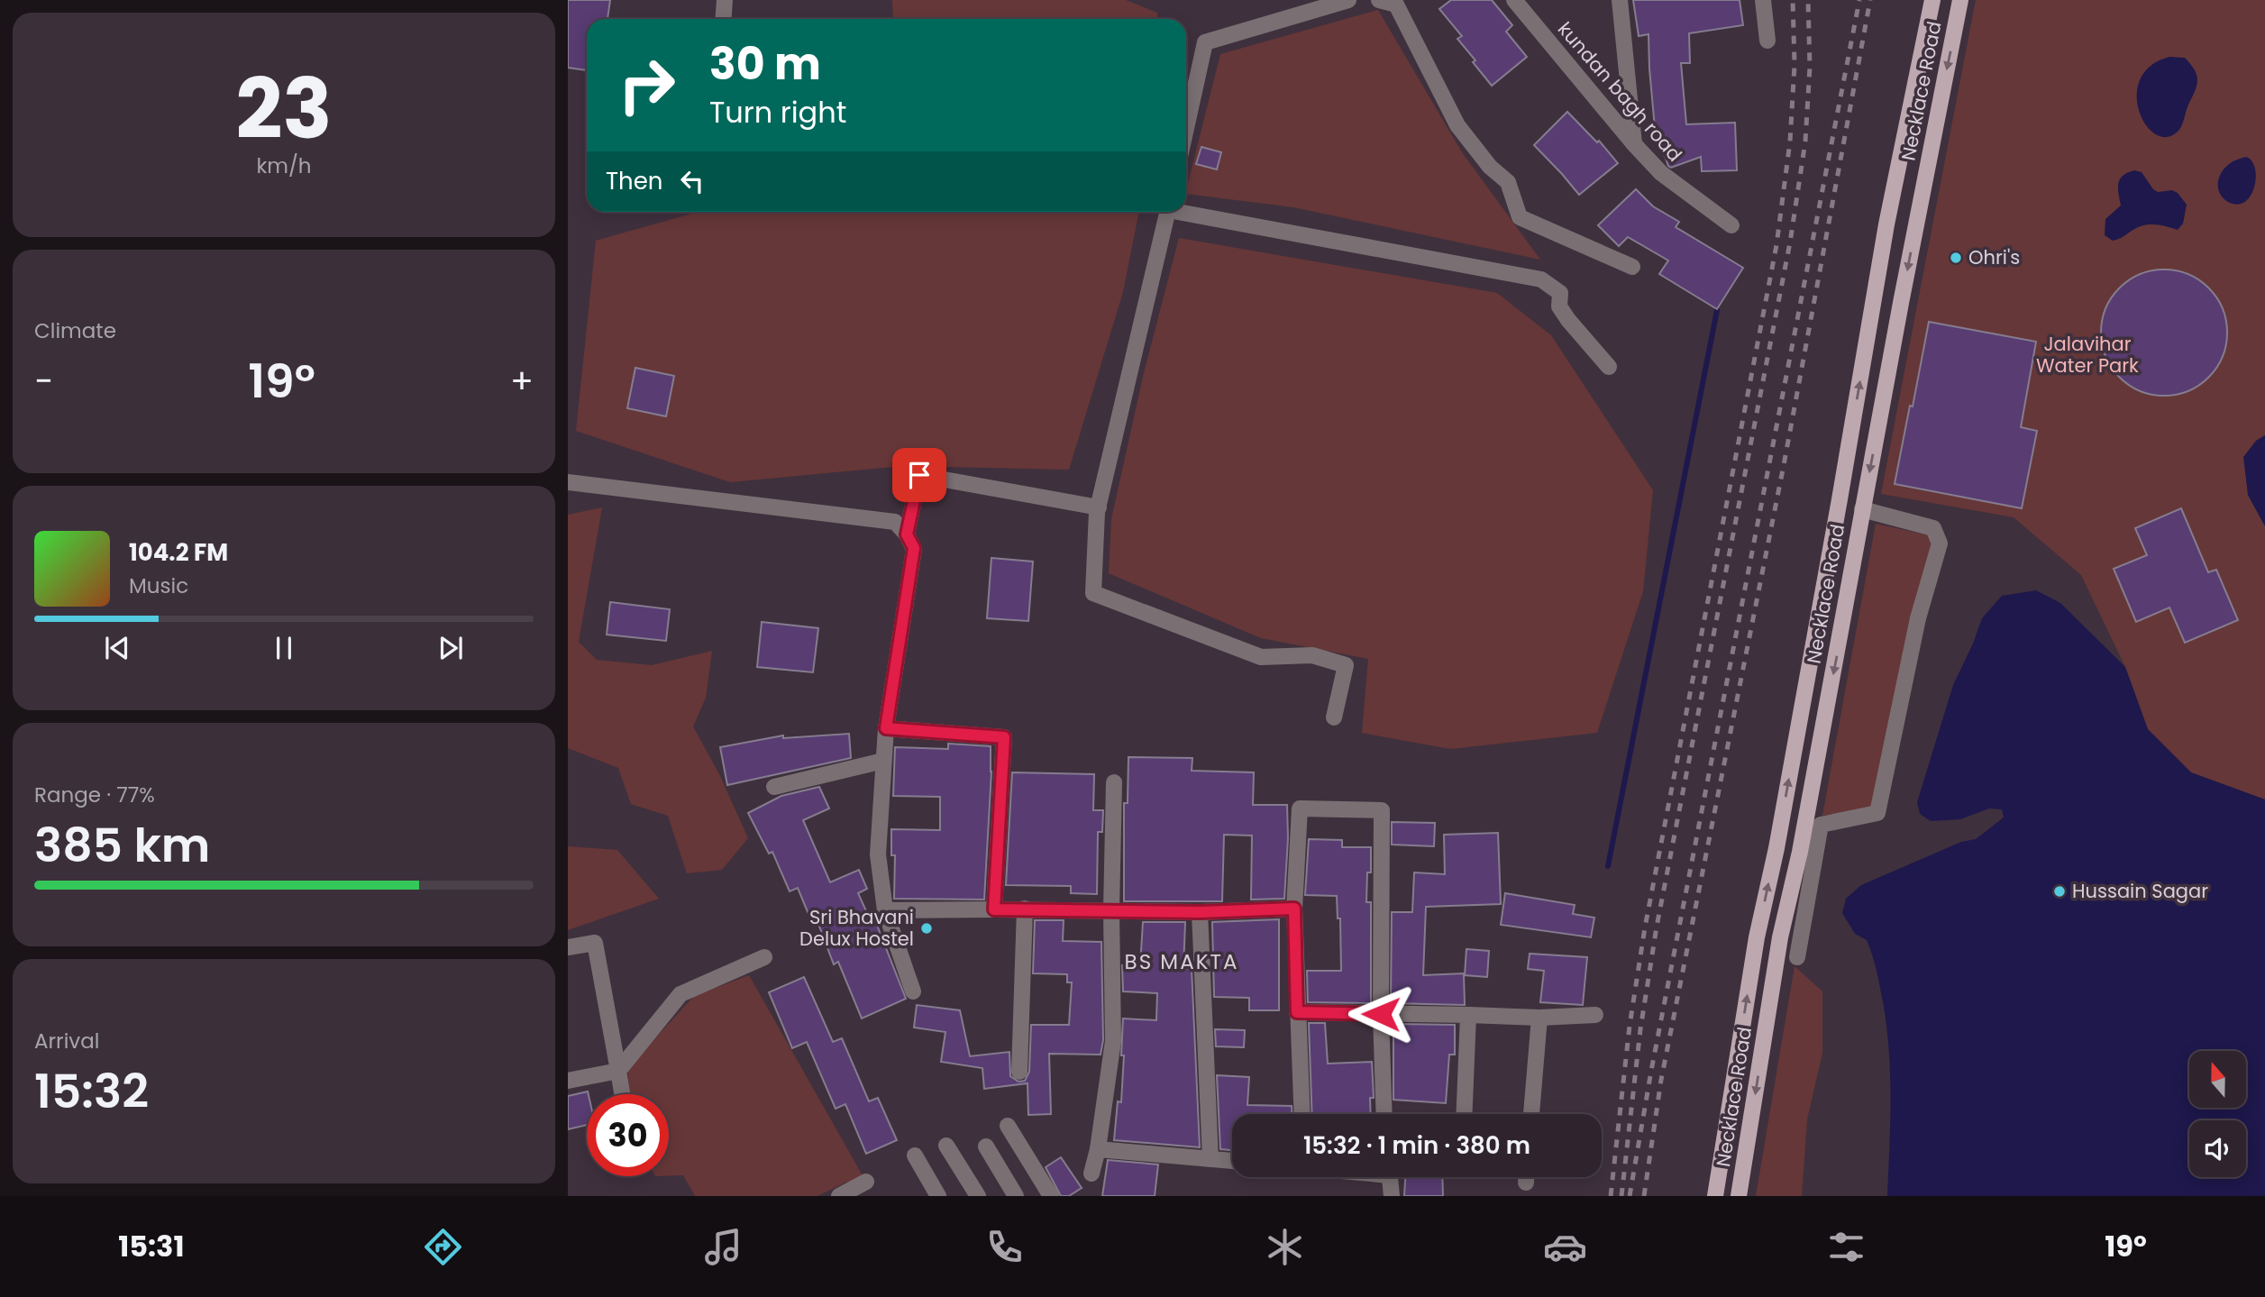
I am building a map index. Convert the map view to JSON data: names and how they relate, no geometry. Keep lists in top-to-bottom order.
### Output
{
  "streets": {
    "main road": ["Necklace Road"],
    "street": ["kundan bagh road"]
  },
  "districts": ["BS MAKTA"],
  "parks": ["Jalavihar Water Park"],
  "places": ["Ohri's", "Hussain Sagar", "Sri Bhavani Delux Hostel"],
  "north": "top",
  "page": {
    "tile": [
      ["23", "km/h"],
      "Climate",
      ["Range · 77%", "385 km"],
      ["Arrival", "15:32"]
    ],
    "turn": ["30 m", "Turn right"],
    "then": "Then",
    "heat": ["−", "19°", "+"],
    "song": ["104.2 FM", "Music"],
    "limit": "30",
    "trip": "15:32 · 1 min · 380 m",
    "tabs": ["15:31", "19°"]
  }
}
